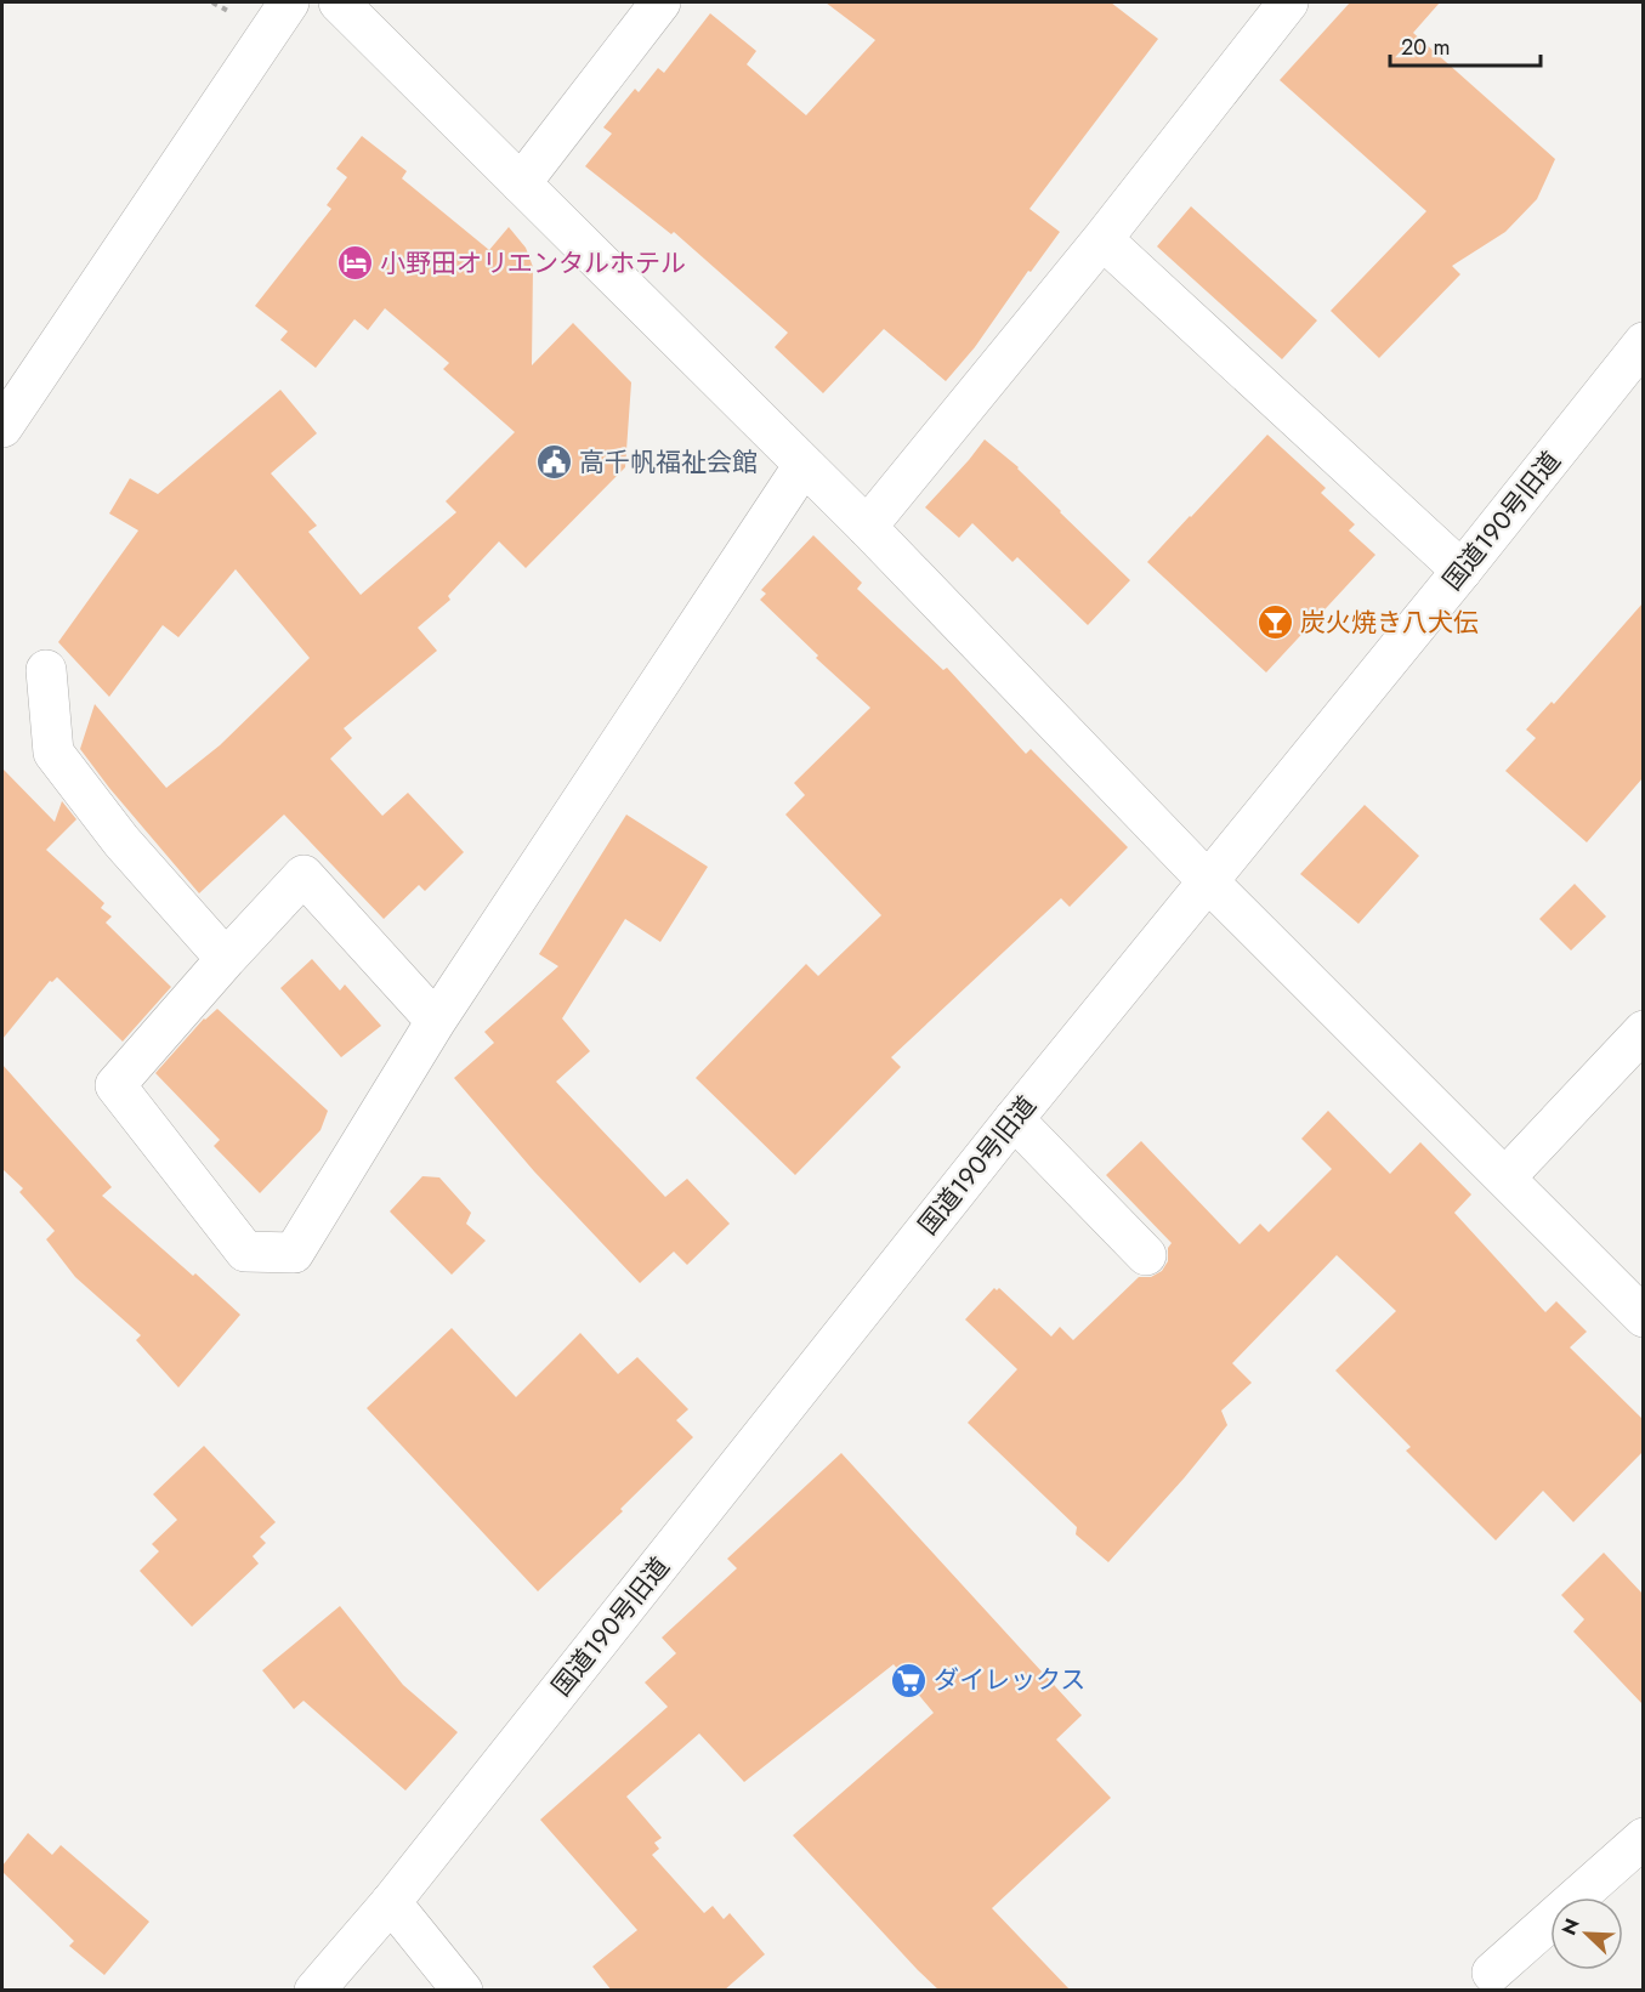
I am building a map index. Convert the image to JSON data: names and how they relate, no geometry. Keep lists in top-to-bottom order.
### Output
{
  "streets": {
    "street": ["国道190号旧道"]
  },
  "places": {
    "hotel": ["小野田オリエンタルホテル"],
    "public building": ["高千帆福祉会館"],
    "bar": ["炭火焼き八犬伝"],
    "supermarket": ["ダイレックス"]
  },
  "scale_bar": "20 m",
  "north": "top left"
}
